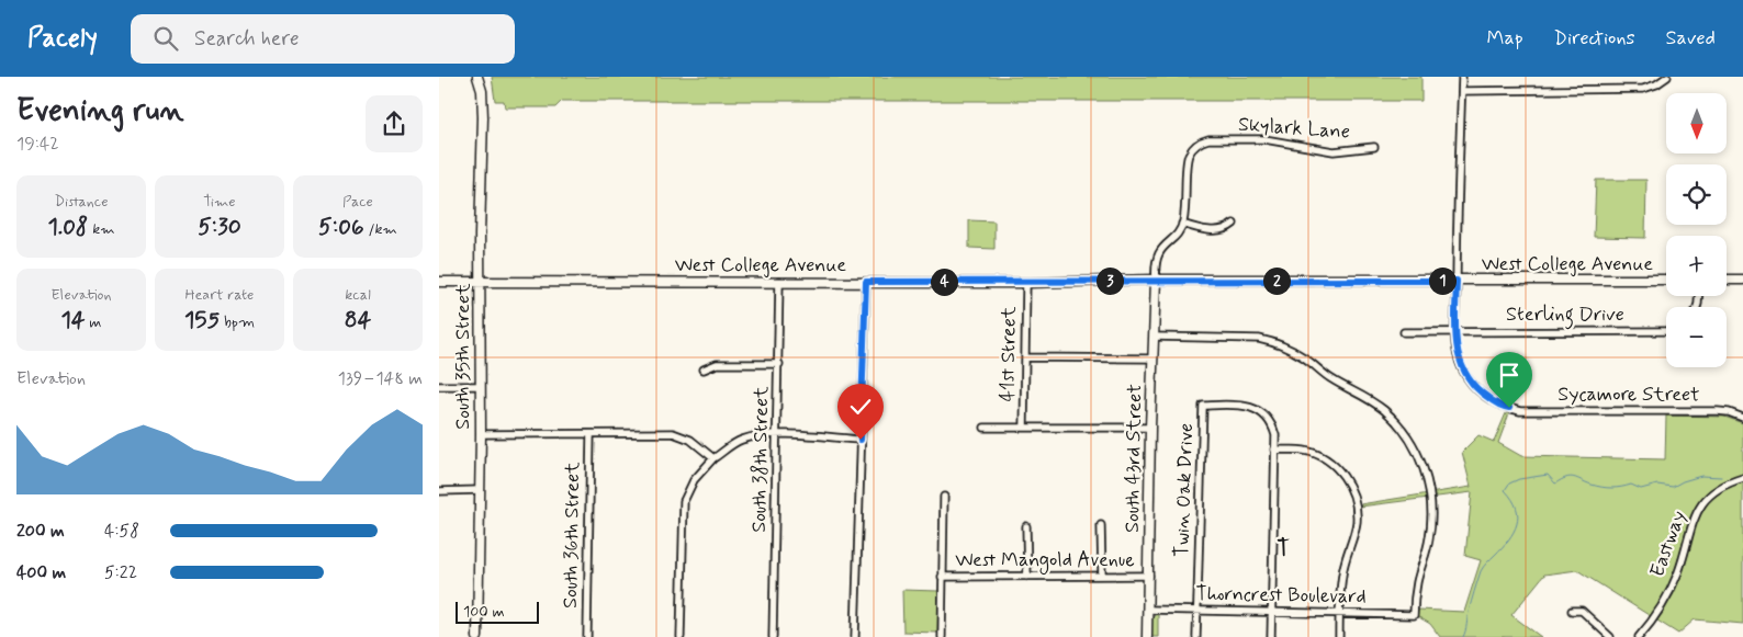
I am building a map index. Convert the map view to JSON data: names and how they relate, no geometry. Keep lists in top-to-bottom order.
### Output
{
  "streets": {
    "street": [
      "Skylark Lane",
      "West College Avenue",
      "Sterling Drive",
      "41st Street",
      "South 35th Street",
      "Sycamore Street",
      "South 43rd Street",
      "South 38th Street",
      "Twin Oak Drive",
      "South 36th Street",
      "Eastway",
      "West Mangold Avenue",
      "Thorncrest Boulevard"
    ]
  },
  "crossings": [
    ["West College Avenue", "41st Street"],
    ["West College Avenue", "South 35th Street"],
    ["West College Avenue", "Sycamore Street"],
    ["West College Avenue", "South 43rd Street"],
    ["West College Avenue", "South 38th Street"],
    ["Sterling Drive", "Sycamore Street"],
    ["South 43rd Street", "West Mangold Avenue"],
    ["South 43rd Street", "Thorncrest Boulevard"],
    ["Twin Oak Drive", "Thorncrest Boulevard"]
  ],
  "districts": ["T"],
  "scale_bar": "100 m",
  "north": "bottom",
  "page": {
    "header": "Pacely",
    "search": "Search here",
    "nav": ["Map", "Directions", "Saved"],
    "heading": ["Evening run", "19:42"],
    "map_buttons": ["+", "−"],
    "stats": [
      ["Distance", "1.08 km"],
      ["Time", "5:30"],
      ["Pace", "5:06 /km"],
      ["Elevation", "14 m"],
      ["Heart rate", "155 bpm"],
      ["kcal", "84"]
    ],
    "pins": [
      "1",
      "2",
      "3",
      "4"
    ],
    "chart": ["Elevation", "139–148 m"],
    "list": [
      {
        "name": "200 m",
        "note": "4:58"
      },
      {
        "name": "400 m",
        "note": "5:22"
      }
    ],
    "scale": "100 m"
  }
}
